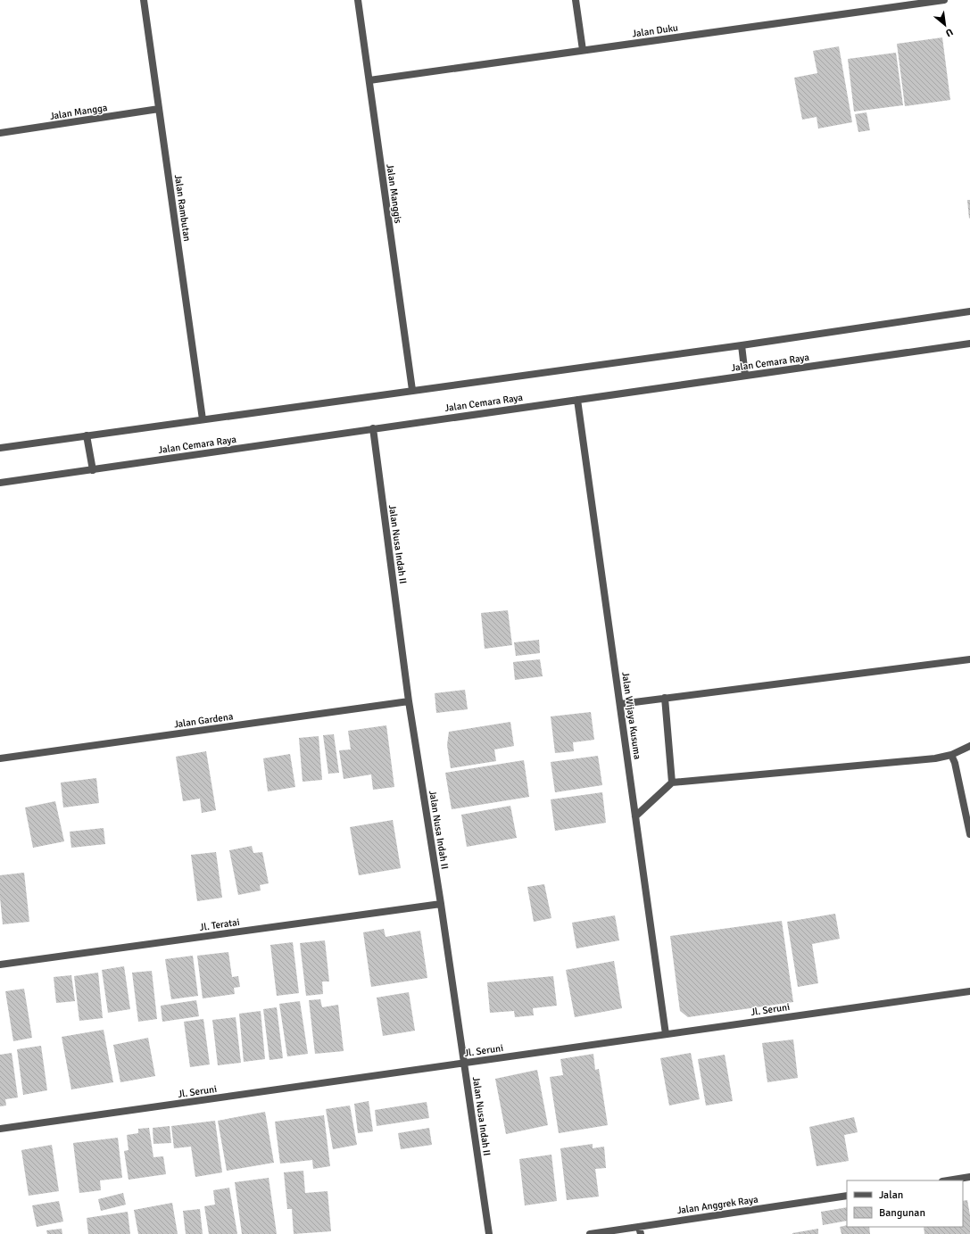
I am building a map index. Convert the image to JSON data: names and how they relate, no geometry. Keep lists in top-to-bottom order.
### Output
{
  "streets": {
    "street": [
      "Jalan Duku",
      "Jalan Mangga",
      "Jalan Manggis",
      "Jalan Rambutan",
      "Jalan Cemara Raya",
      "Jalan Nusa Indah II",
      "Jalan Wijaya Kusuma",
      "Jalan Gardena",
      "Jl. Teratai",
      "Jl. Seruni",
      "Jalan Anggrek Raya"
    ]
  },
  "crossings": [
    ["Jalan Duku", "Jalan Manggis"],
    ["Jalan Mangga", "Jalan Rambutan"],
    ["Jalan Cemara Raya", "Jalan Nusa Indah II"],
    ["Jalan Cemara Raya", "Jalan Wijaya Kusuma"],
    ["Jalan Nusa Indah II", "Jalan Gardena"],
    ["Jalan Nusa Indah II", "Jl. Teratai"],
    ["Jalan Nusa Indah II", "Jl. Seruni"],
    ["Jalan Wijaya Kusuma", "Jl. Seruni"]
  ],
  "legend": ["Jalan", "Bangunan"],
  "north": "bottom right"
}
